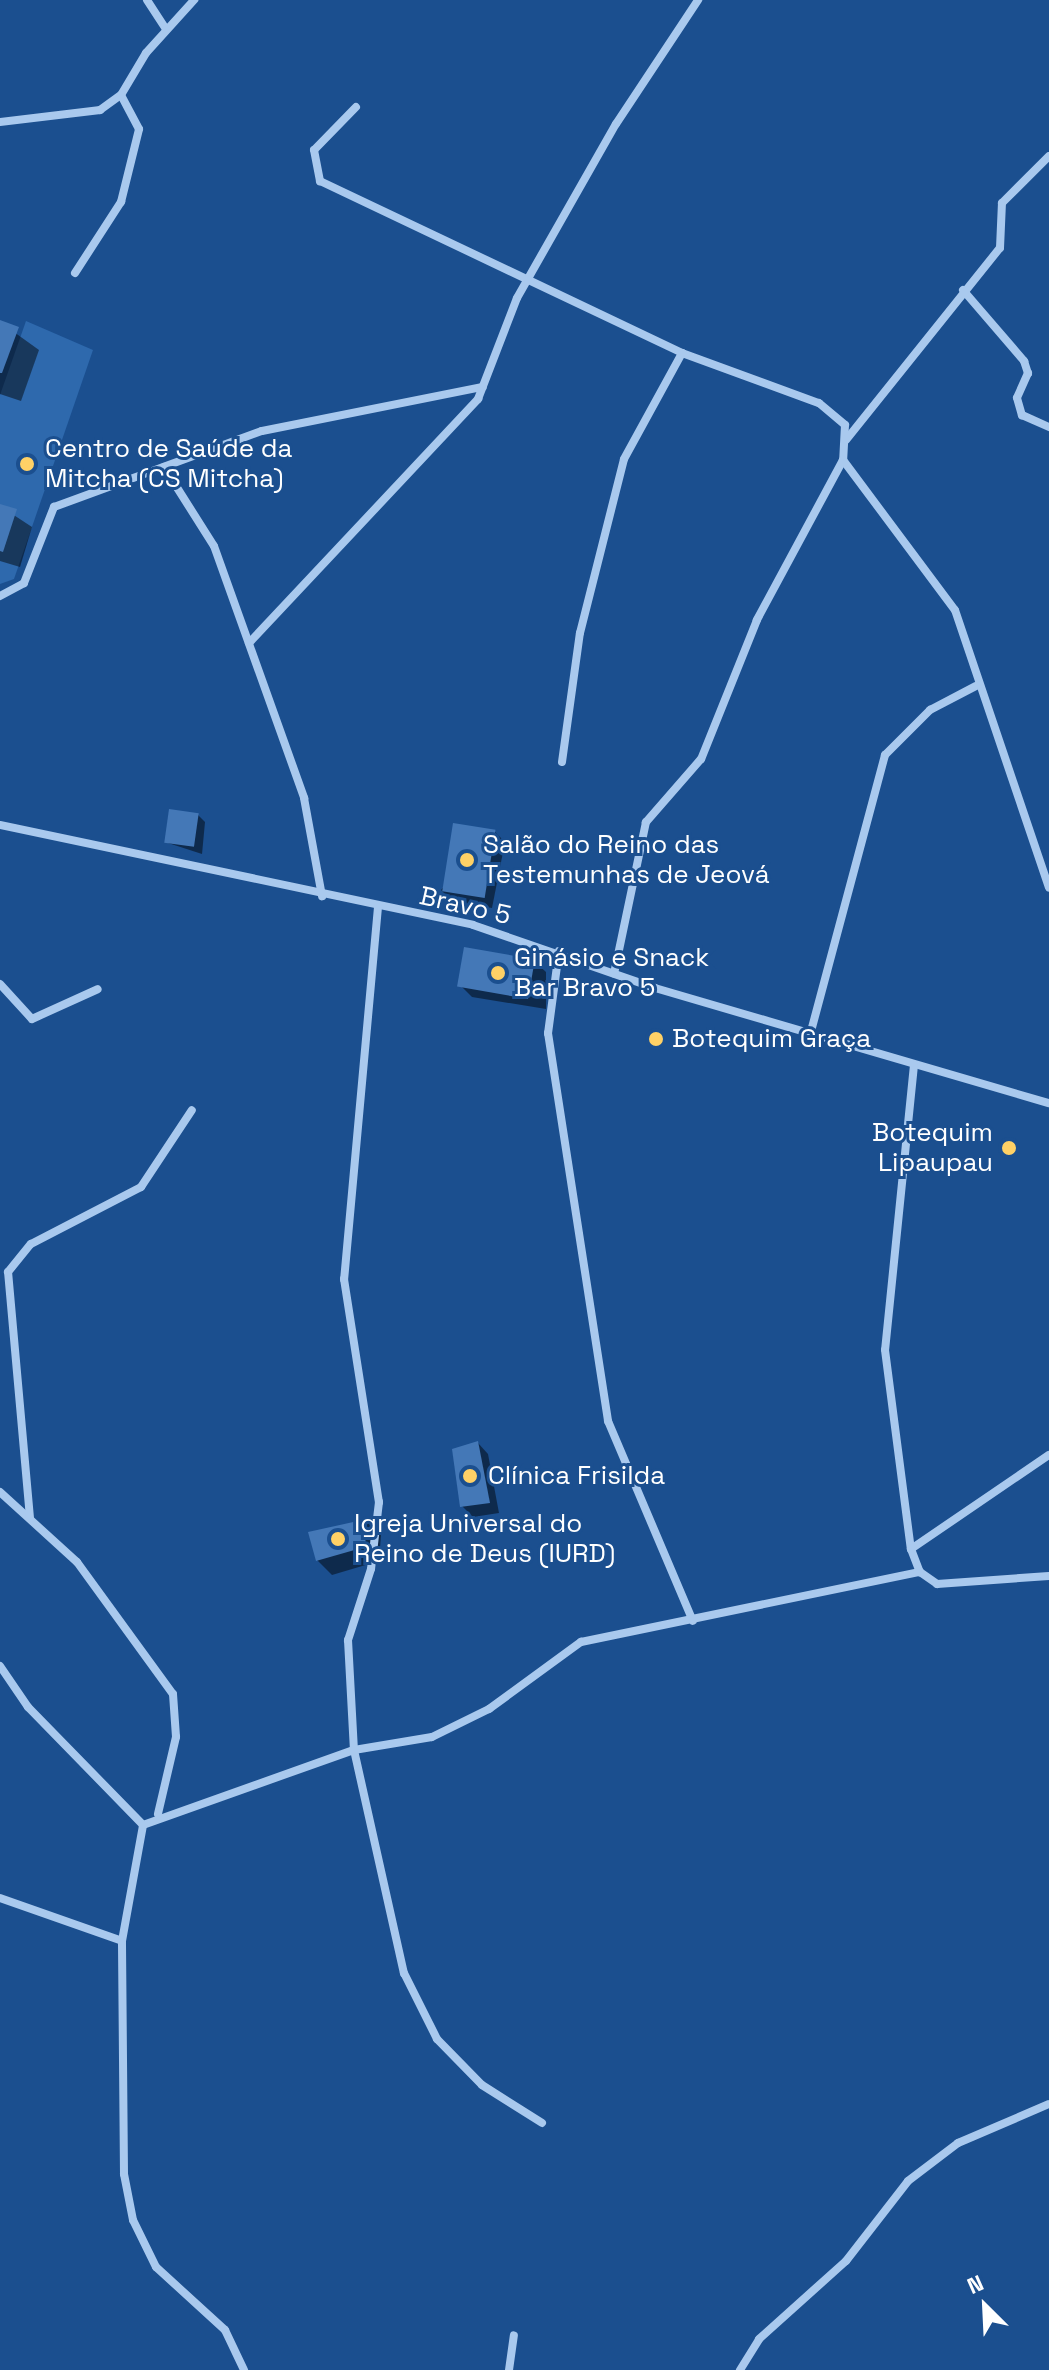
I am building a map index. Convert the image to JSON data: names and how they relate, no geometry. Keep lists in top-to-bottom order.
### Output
{
  "streets": {
    "street": ["Bravo 5"]
  },
  "places": [
    "Centro de Saúde da Mitcha (CS Mitcha)",
    "Salão do Reino das Testemunhas de Jeová",
    "Ginásio e Snack Bar Bravo 5",
    "Botequim Graça",
    "Botequim Lipaupau",
    "Clínica Frisilda",
    "Igreja Universal do Reino de Deus (IURD)"
  ],
  "north": "top left"
}
